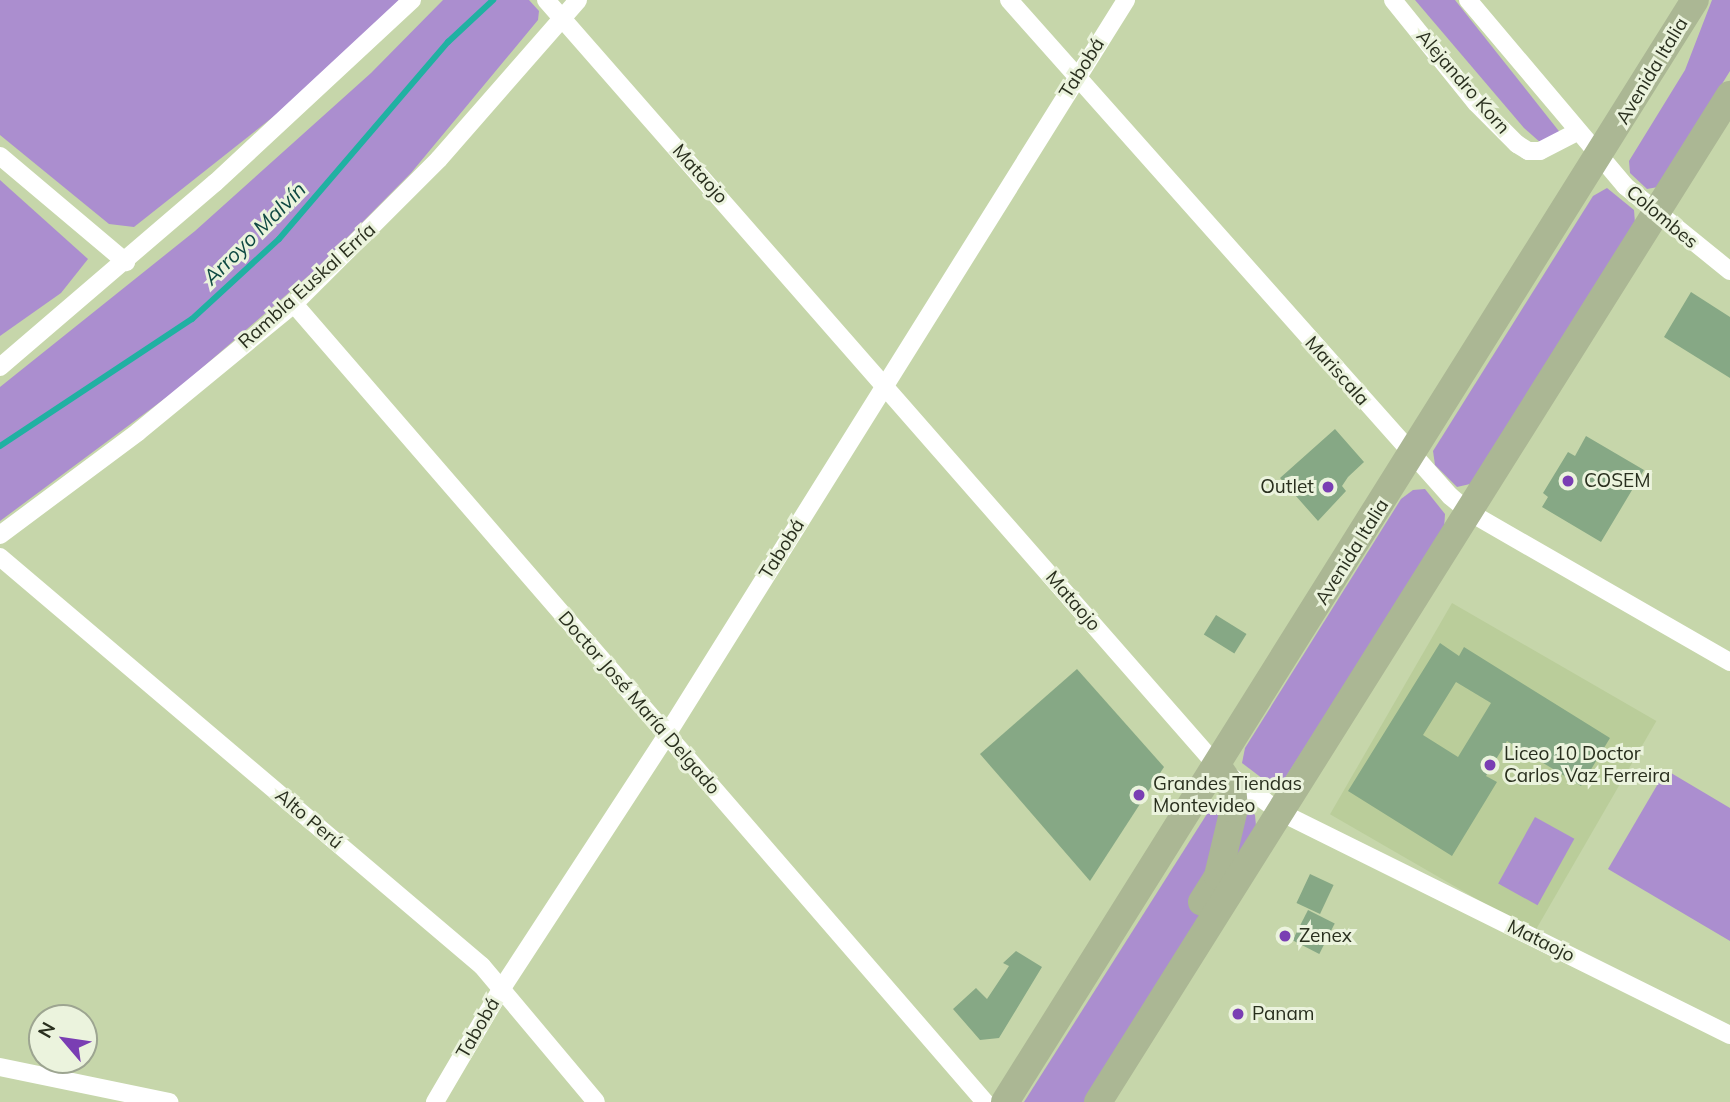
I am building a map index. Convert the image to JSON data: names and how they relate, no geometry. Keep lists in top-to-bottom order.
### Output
{
  "streets": {
    "main road": ["Avenida Italia"],
    "street": [
      "Tabobá",
      "Alejandro Korn",
      "Mataojo",
      "Colombes",
      "Rambla Euskal Erría",
      "Mariscala",
      "Doctor José María Delgado",
      "Alto Perú"
    ]
  },
  "crossings": [
    ["Tabobá", "Mataojo"],
    ["Tabobá", "Mariscala"],
    ["Tabobá", "Doctor José María Delgado"],
    ["Tabobá", "Alto Perú"],
    ["Avenida Italia", "Mataojo"],
    ["Avenida Italia", "Colombes"],
    ["Avenida Italia", "Mariscala"],
    ["Mataojo", "Rambla Euskal Erría"],
    ["Rambla Euskal Erría", "Doctor José María Delgado"]
  ],
  "water": ["Arroyo Malvín"],
  "places": [
    "COSEM",
    "Outlet",
    "Liceo 10 Doctor Carlos Vaz Ferreira",
    "Grandes Tiendas Montevideo",
    "Zenex",
    "Panam"
  ],
  "north": "top left"
}
